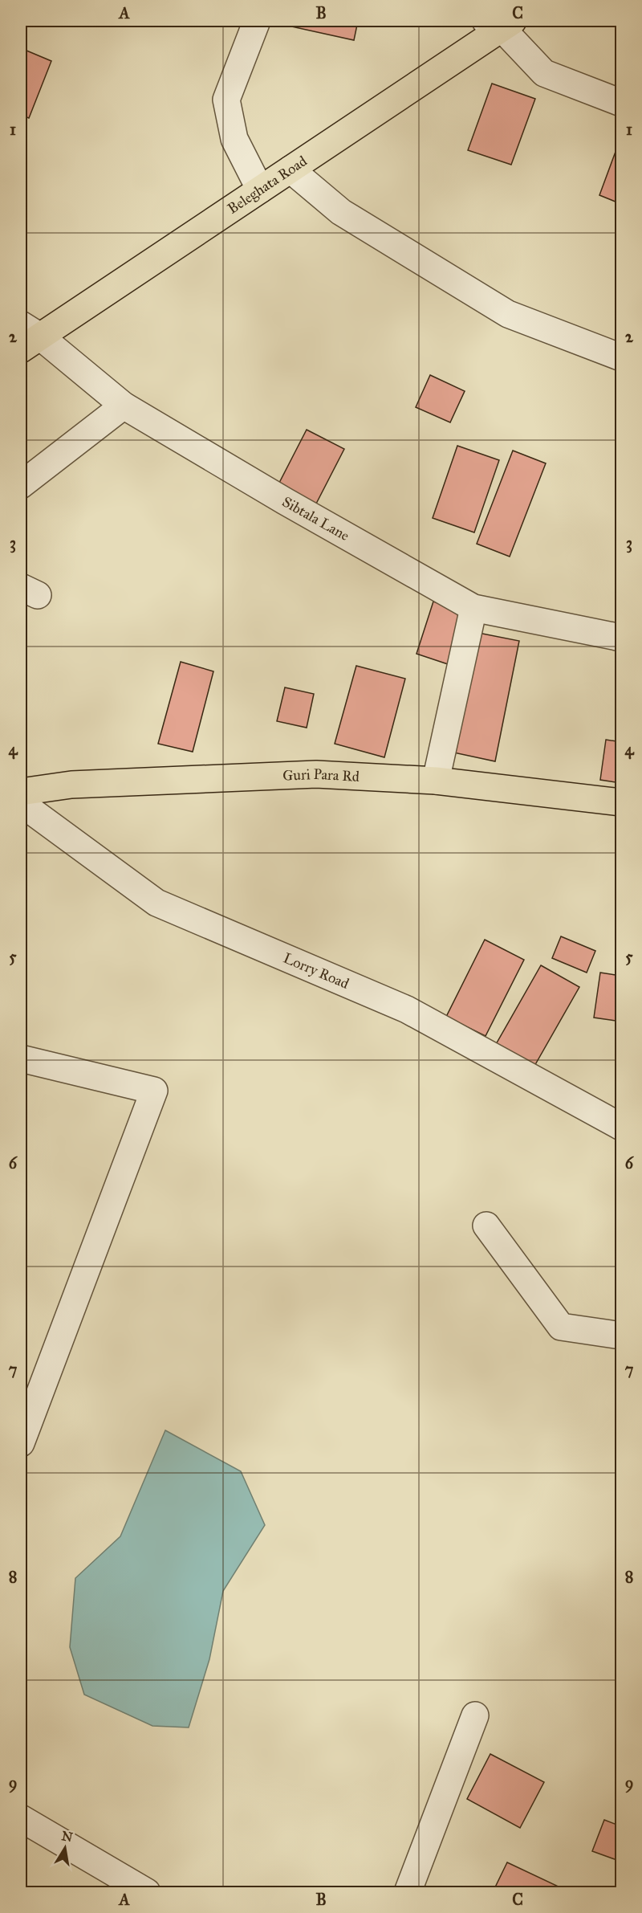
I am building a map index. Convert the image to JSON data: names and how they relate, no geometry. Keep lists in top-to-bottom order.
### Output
{
  "streets": {
    "main road": ["Beleghata Road", "Guri Para Rd"],
    "street": ["Sibtala Lane", "Lorry Road"]
  },
  "crossings": [
    ["Beleghata Road", "Sibtala Lane"]
  ],
  "north": "top",
  "grid": {
    "columns": ["A", "B", "C"],
    "rows": [
      "1",
      "2",
      "3",
      "4",
      "5",
      "6",
      "7",
      "8",
      "9"
    ]
  }
}
